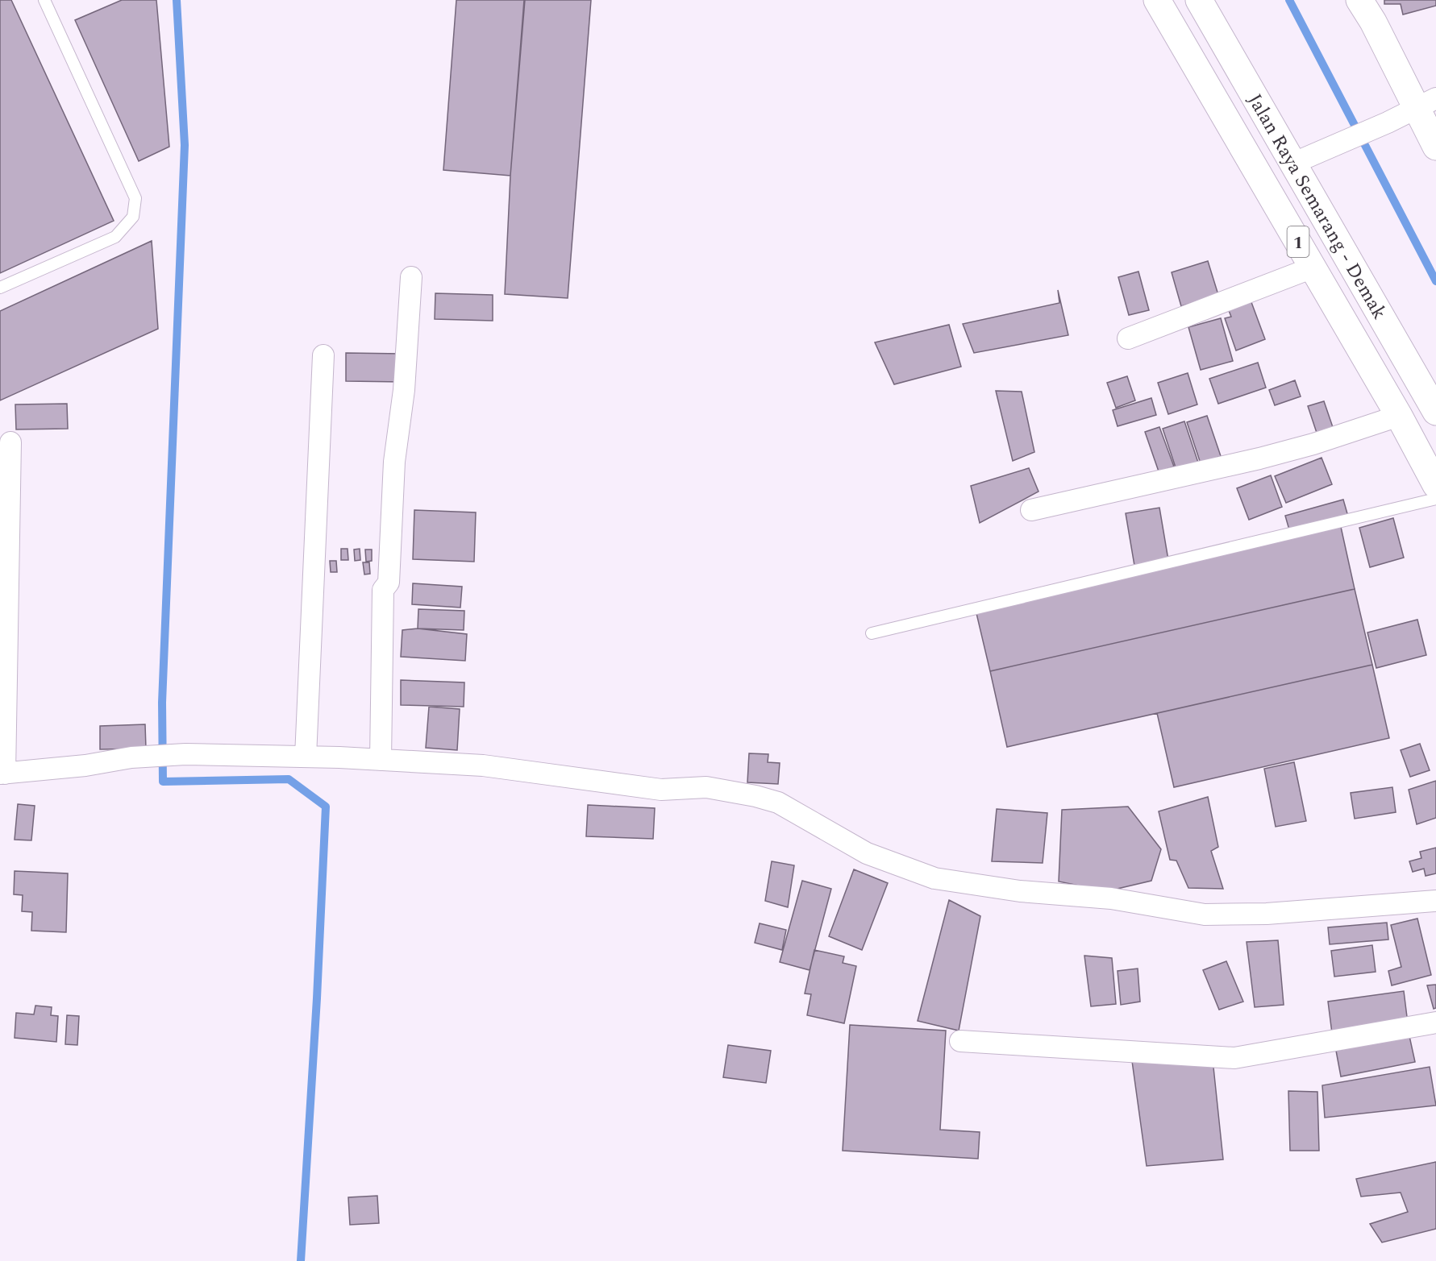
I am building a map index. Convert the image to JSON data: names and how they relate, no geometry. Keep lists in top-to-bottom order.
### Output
{
  "streets": {
    "main road": ["Jalan Raya Semarang - Demak", "1"]
  }
}
